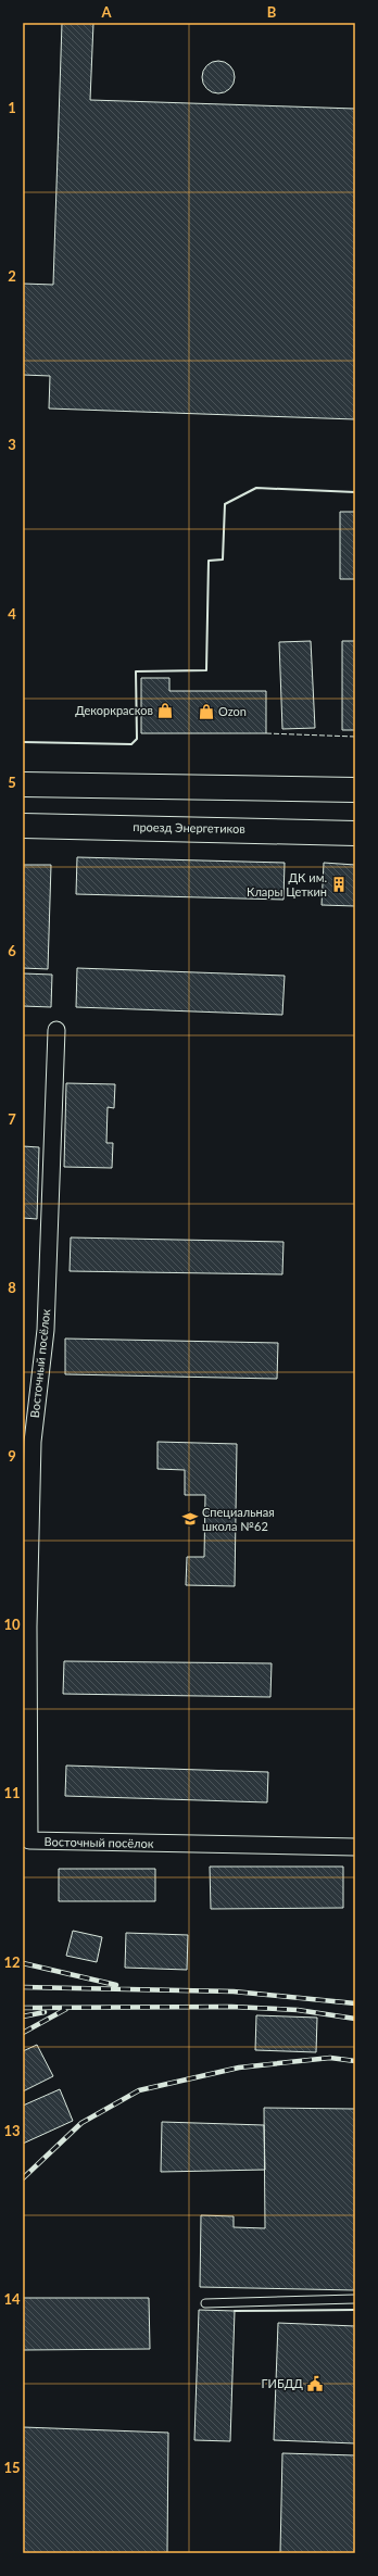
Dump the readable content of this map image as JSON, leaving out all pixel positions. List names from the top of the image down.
{
  "streets": {
    "main road": ["проезд Энергетиков"],
    "street": ["Восточный посёлок"]
  },
  "places": {
    "shop": ["Декоркрасков", "Ozon"],
    "building": ["ДК им. Клары Цеткин"],
    "school or university": ["Специальная школа №62"],
    "public building": ["ГИБДД"]
  },
  "grid": {
    "columns": ["A", "B"],
    "rows": [
      "1",
      "2",
      "3",
      "4",
      "5",
      "6",
      "7",
      "8",
      "9",
      "10",
      "11",
      "12",
      "13",
      "14",
      "15"
    ]
  }
}
